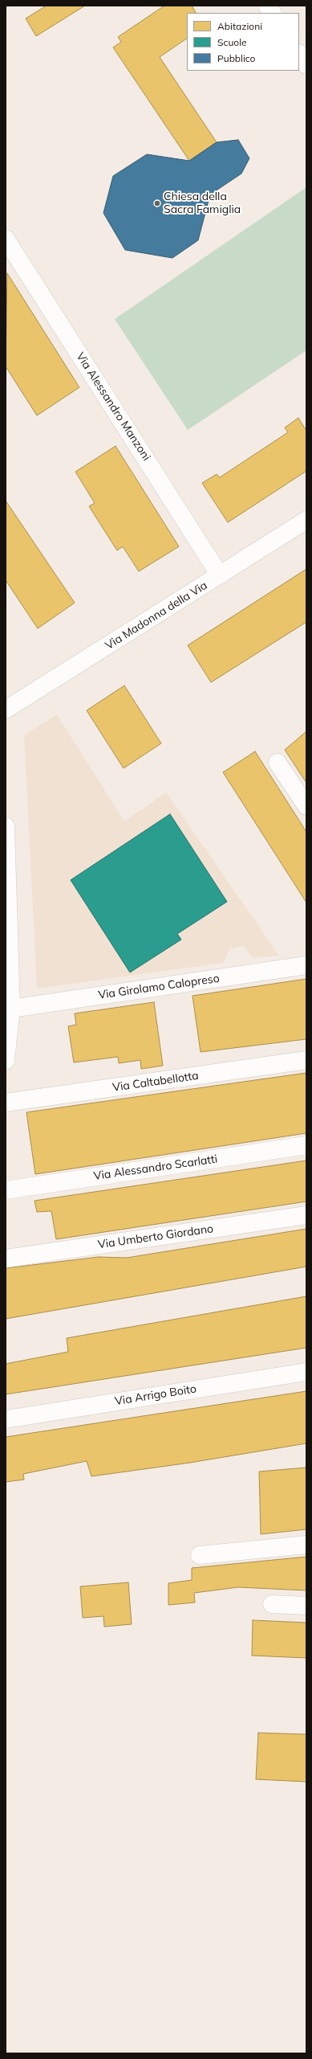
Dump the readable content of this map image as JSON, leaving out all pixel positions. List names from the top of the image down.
{
  "streets": {
    "street": [
      "Via Alessandro Manzoni",
      "Via Madonna della Via",
      "Via Girolamo Calopreso",
      "Via Caltabellotta",
      "Via Alessandro Scarlatti",
      "Via Umberto Giordano",
      "Via Arrigo Boito"
    ]
  },
  "crossings": [
    ["Via Alessandro Manzoni", "Via Madonna della Via"]
  ],
  "places": ["Chiesa della Sacra Famiglia"],
  "legend": ["Abitazioni", "Scuole", "Pubblico"]
}
